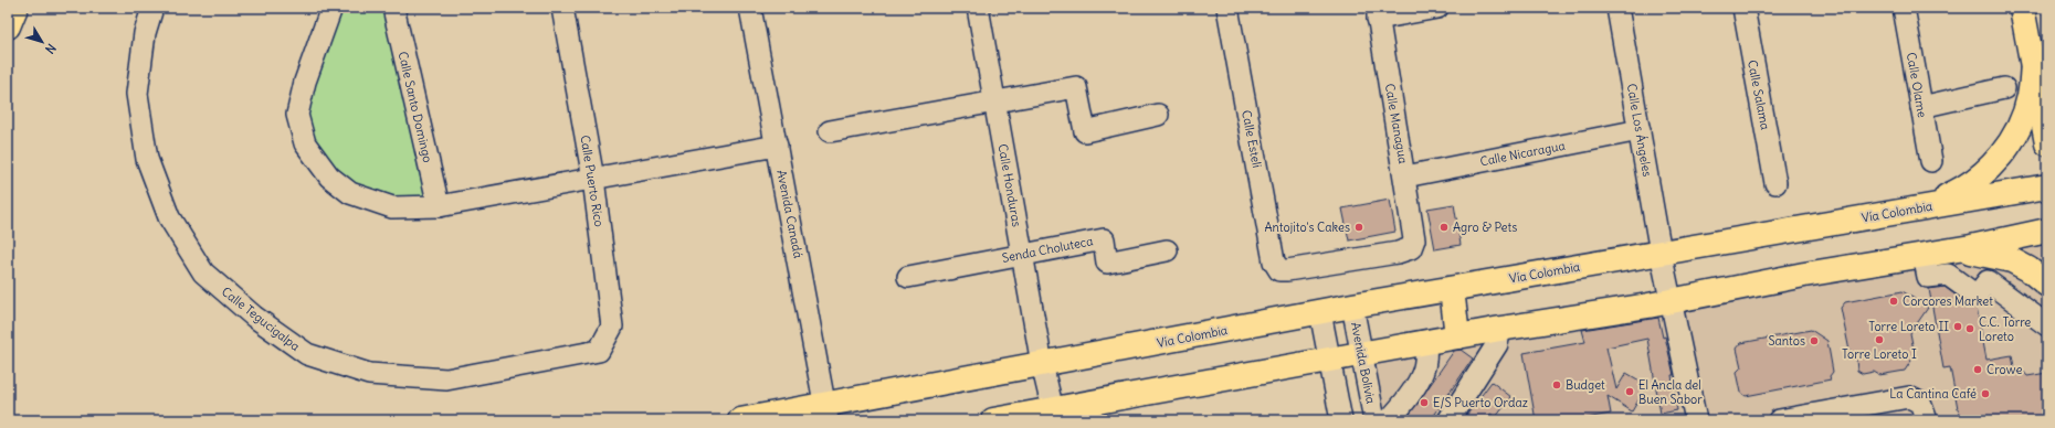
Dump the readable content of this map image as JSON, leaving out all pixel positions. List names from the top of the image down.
{
  "streets": {
    "main road": ["Vía Colombia"],
    "street": [
      "Calle Olame",
      "Calle Salama",
      "Calle Santo Domingo",
      "Calle Managua",
      "Calle Los Ángeles",
      "Calle Esteli",
      "Calle Nicaragua",
      "Calle Puerto Rico",
      "Calle Honduras",
      "Avenida Canadá",
      "Senda Choluteca",
      "Calle Tegucigalpa",
      "Avenida Bolivia"
    ]
  },
  "crossings": [
    ["Calle Managua", "Calle Esteli"],
    ["Calle Managua", "Calle Nicaragua"],
    ["Calle Los Ángeles", "Calle Nicaragua"],
    ["Calle Los Ángeles", "Vía Colombia"],
    ["Calle Puerto Rico", "Calle Tegucigalpa"],
    ["Calle Honduras", "Vía Colombia"],
    ["Calle Honduras", "Senda Choluteca"],
    ["Vía Colombia", "Avenida Canadá"],
    ["Vía Colombia", "Avenida Bolivia"]
  ],
  "places": [
    "Antojito's Cakes",
    "Agro & Pets",
    "Corcores Market",
    "Torre Loreto II",
    "C.C. Torre Loreto",
    "Torre Loreto I",
    "Santos",
    "Crowe",
    "Budget",
    "El Ancla del Buen Sabor",
    "La Cantina Café",
    "E/S Puerto Ordaz"
  ],
  "north": "bottom right"
}
